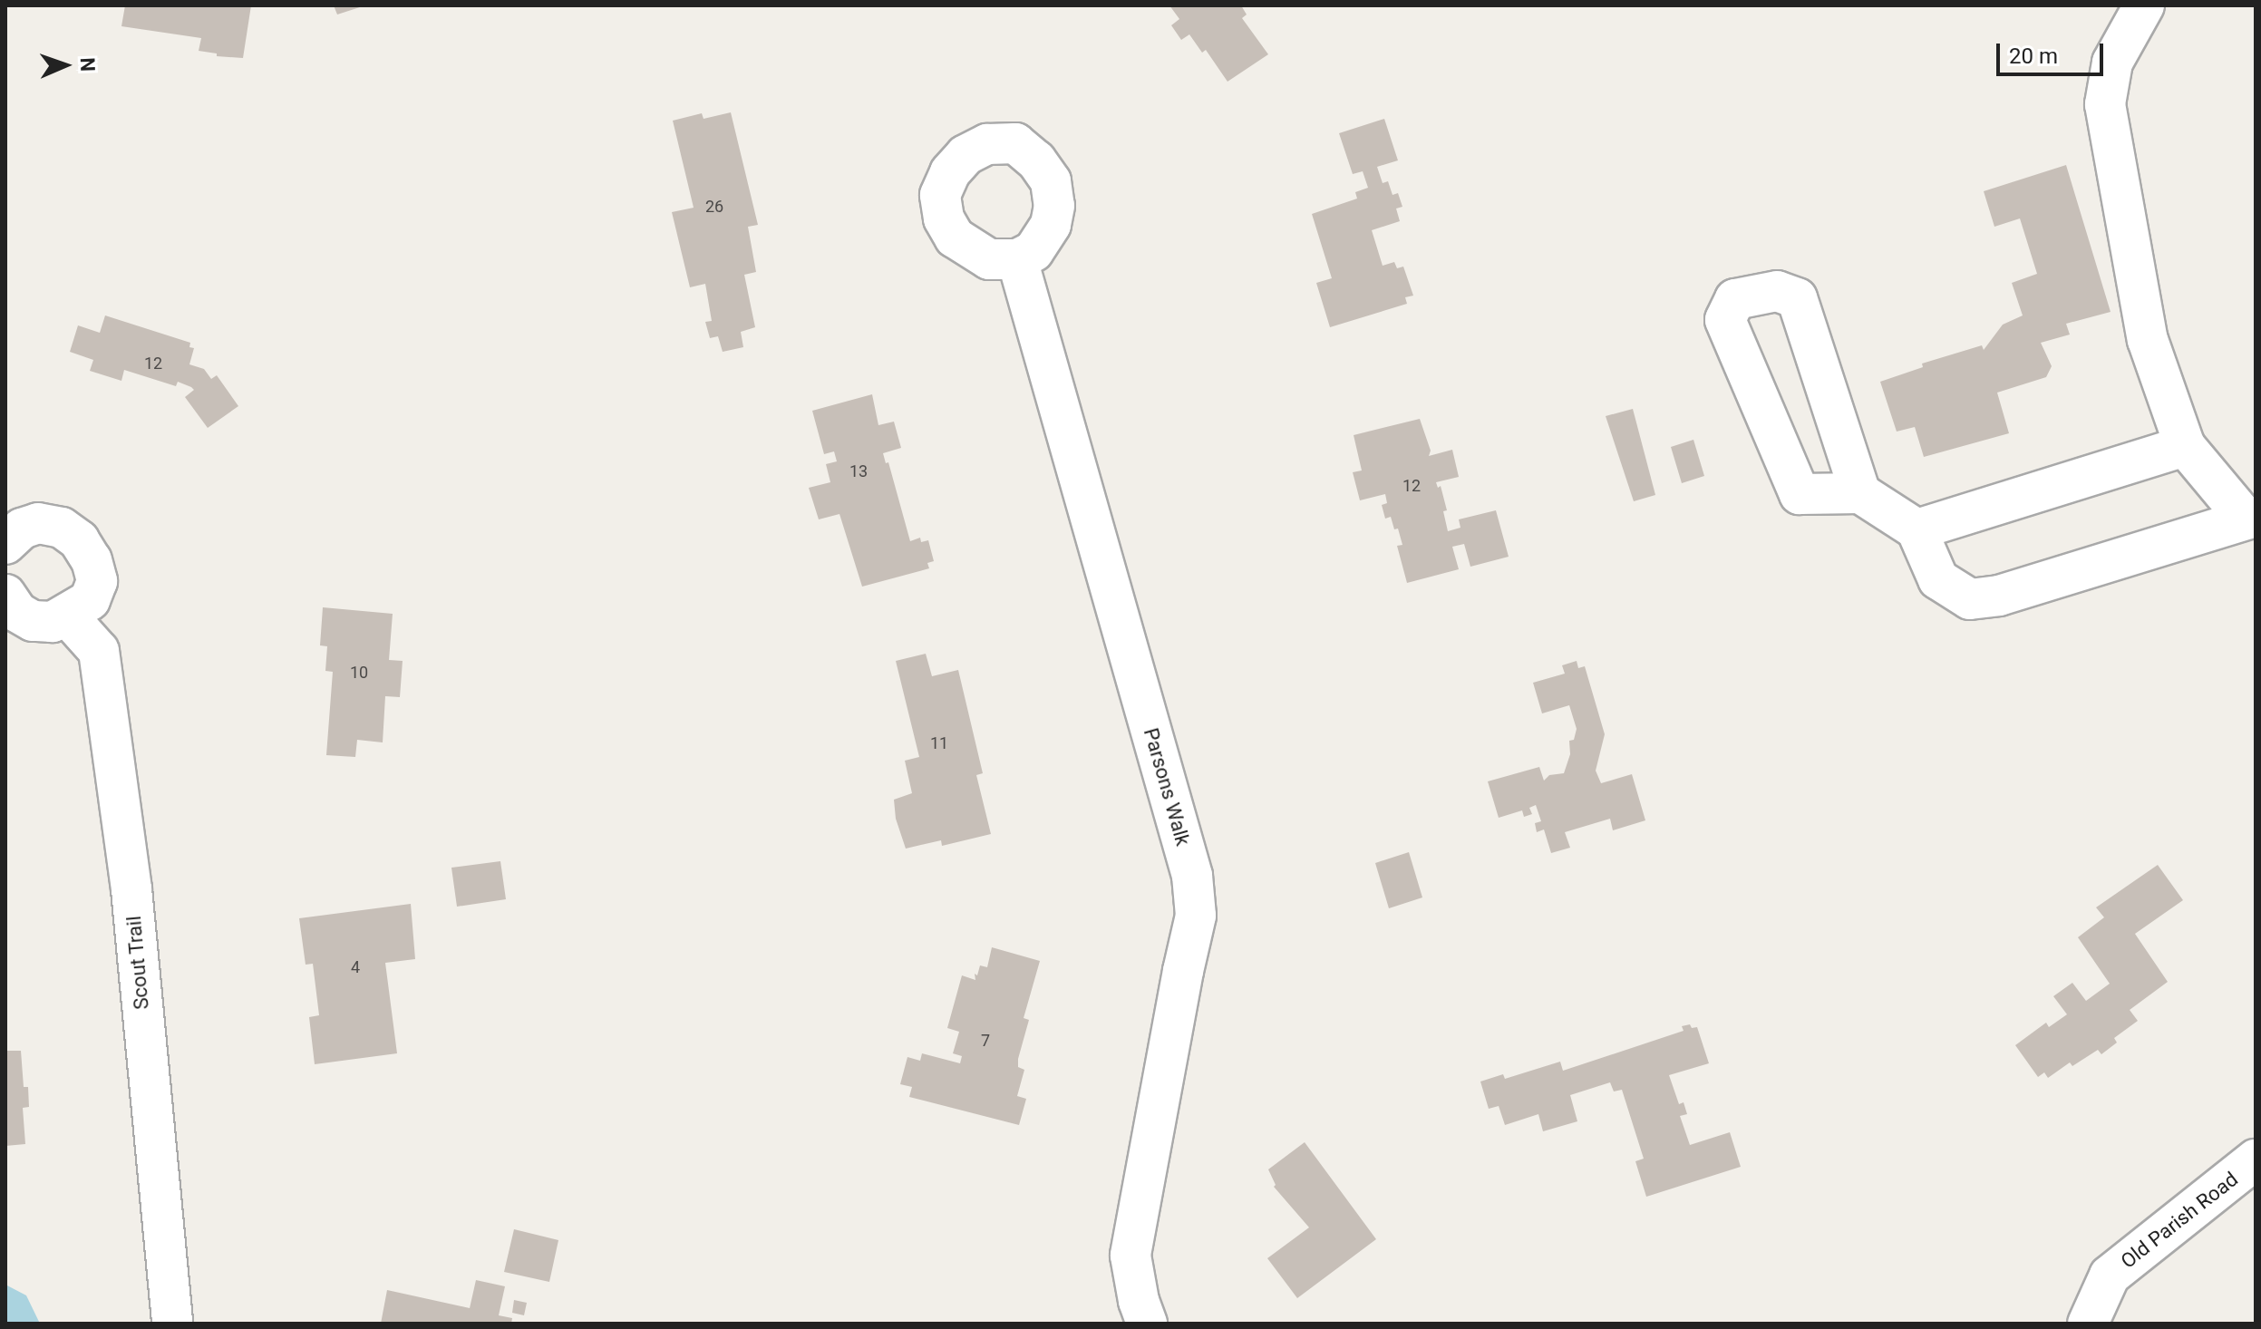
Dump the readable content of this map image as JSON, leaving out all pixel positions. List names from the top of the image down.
{
  "streets": {
    "street": ["Parsons Walk", "Scout Trail", "Old Parish Road"]
  },
  "house_numbers": [
    "26",
    "12",
    "13",
    "12",
    "10",
    "11",
    "4",
    "7"
  ],
  "scale_bar": "20 m",
  "north": "right"
}
